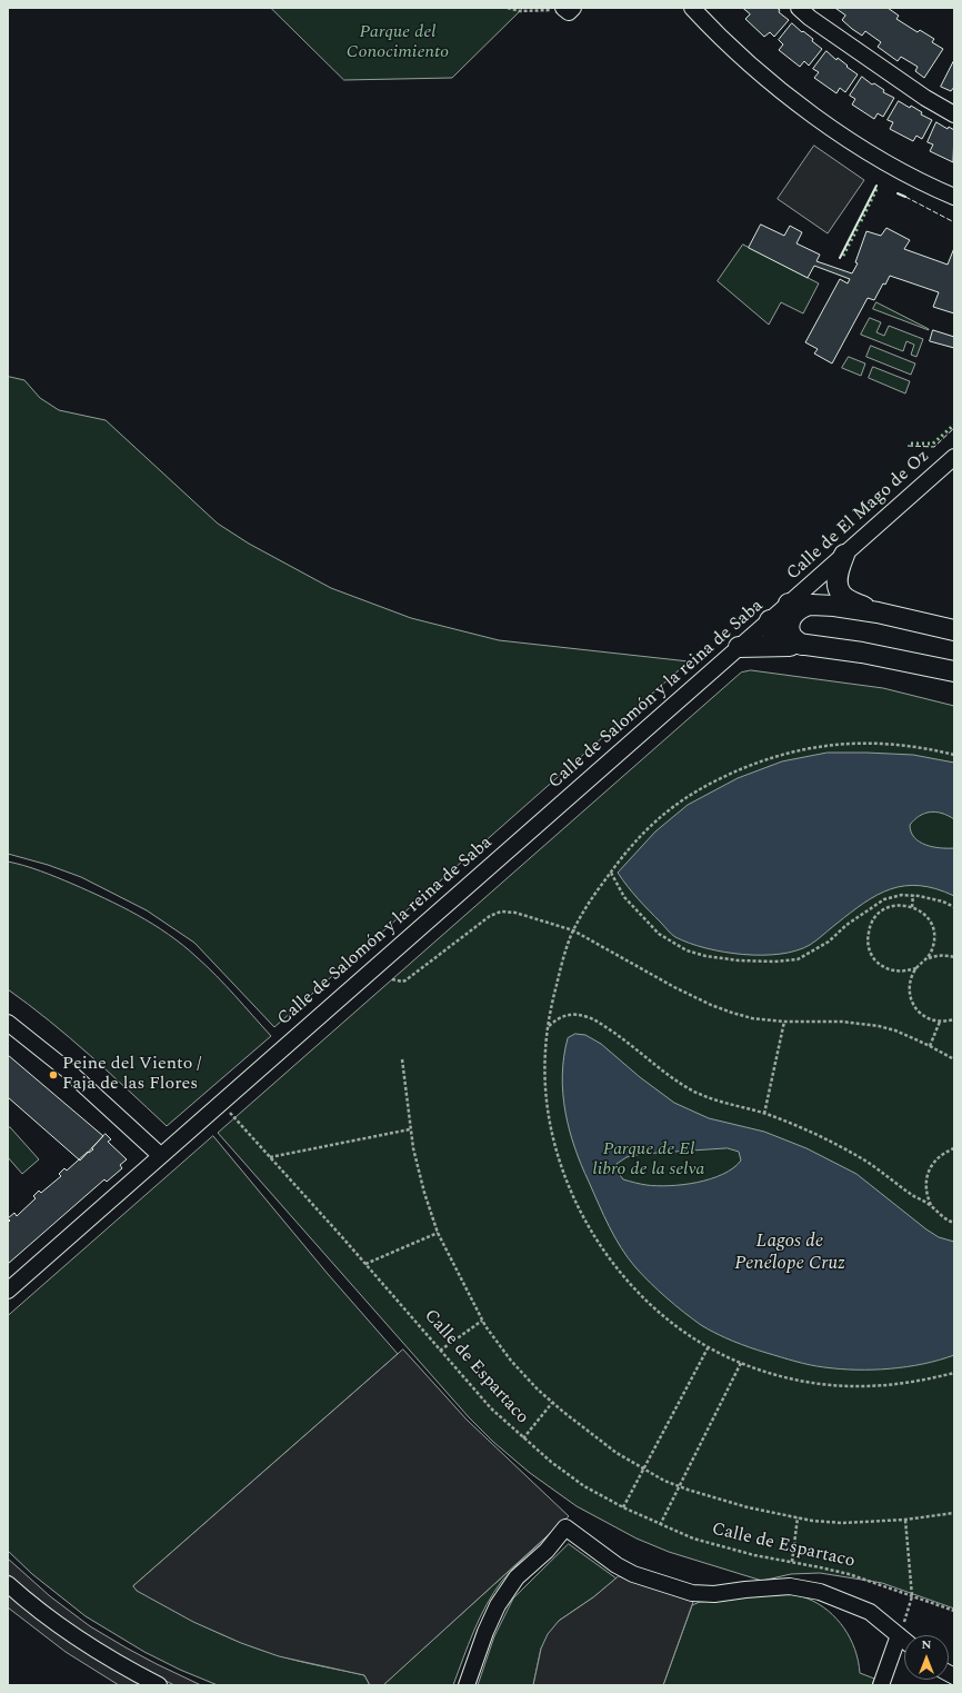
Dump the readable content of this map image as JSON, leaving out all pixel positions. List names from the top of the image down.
{
  "streets": {
    "street": ["Calle de El Mago de Oz", "Calle de Salomón y la reina de Saba"],
    "path": ["Calle de Espartaco"]
  },
  "crossings": [
    ["Calle de El Mago de Oz", "Calle de Salomón y la reina de Saba"],
    ["Calle de Salomón y la reina de Saba", "Calle de Espartaco"]
  ],
  "water": ["Lagos de Penélope Cruz"],
  "parks": ["Parque del Conocimiento", "Parque de El libro de la selva"],
  "places": ["Peine del Viento / Faja de las Flores"],
  "north": "top"
}
